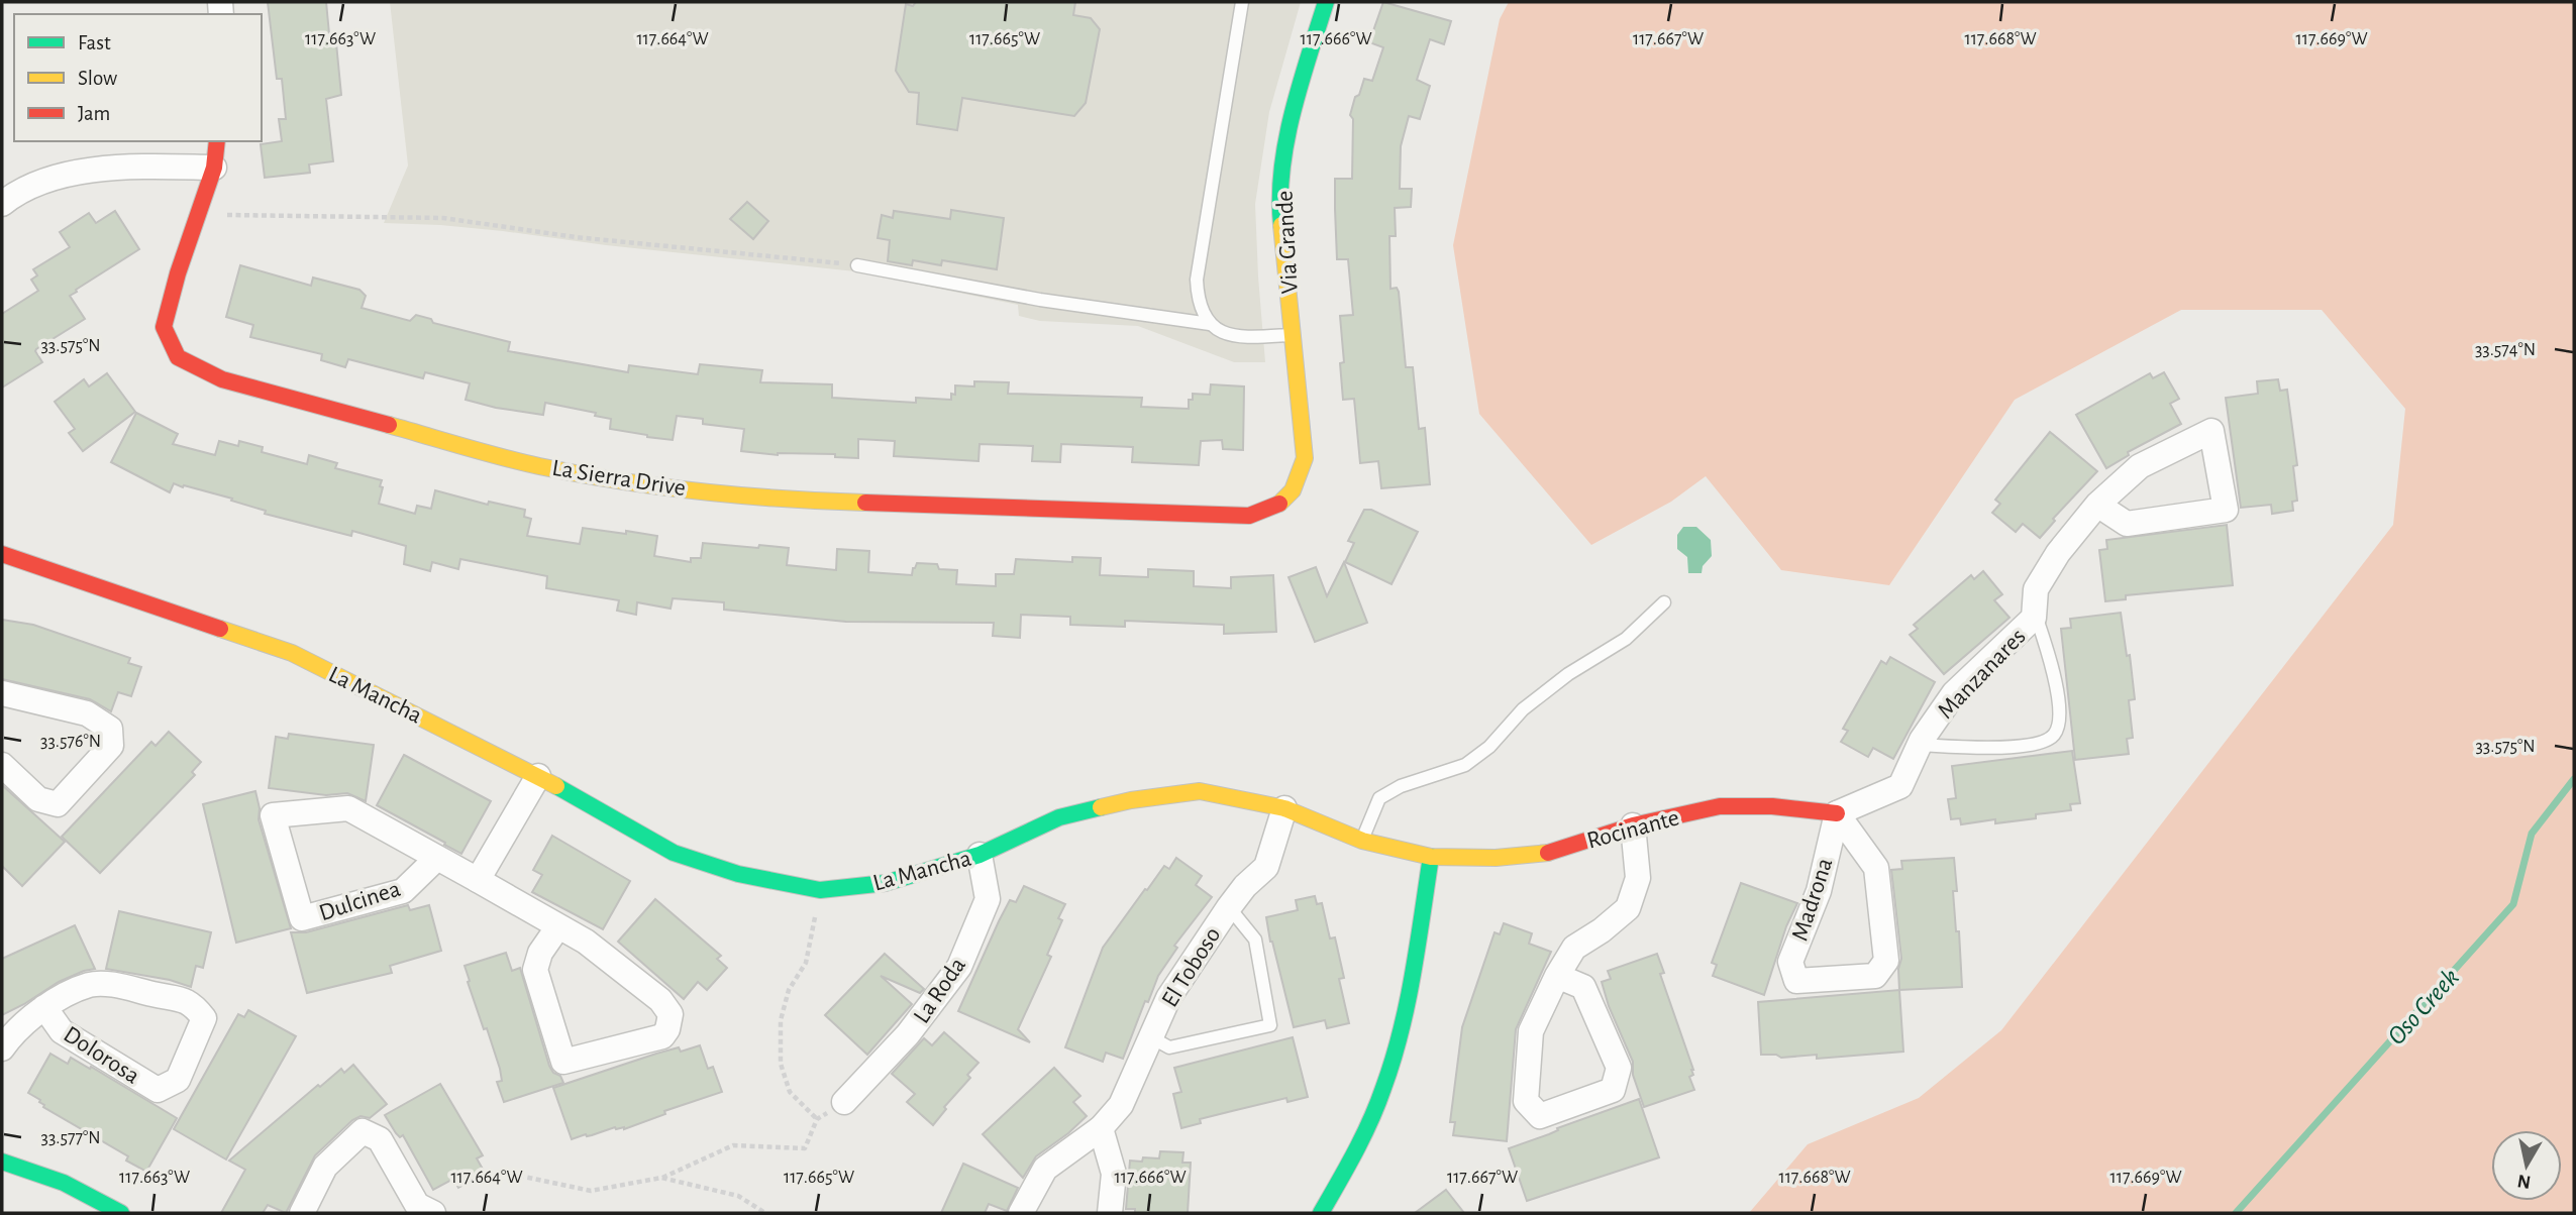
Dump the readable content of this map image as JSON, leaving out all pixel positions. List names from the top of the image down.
{
  "streets": {
    "street": [
      "Via Grande",
      "La Sierra Drive",
      "Manzanares",
      "La Mancha",
      "Rocinante",
      "Madrona",
      "Dulcinea",
      "El Toboso",
      "La Roda",
      "Dolorosa"
    ]
  },
  "crossings": [
    ["Via Grande", "La Sierra Drive"],
    ["Manzanares", "Rocinante"],
    ["Manzanares", "Madrona"],
    ["La Mancha", "Rocinante"],
    ["La Mancha", "El Toboso"],
    ["La Mancha", "La Roda"],
    ["Rocinante", "Madrona"]
  ],
  "water": ["Oso Creek"],
  "legend": ["Fast", "Slow", "Jam"],
  "north": "bottom",
  "coordinates": [
    "117.663°W",
    "117.664°W",
    "117.665°W",
    "117.666°W",
    "117.667°W",
    "117.668°W",
    "117.669°W",
    "33.575°N",
    "33.574°N",
    "33.576°N",
    "33.577°N"
  ]
}
